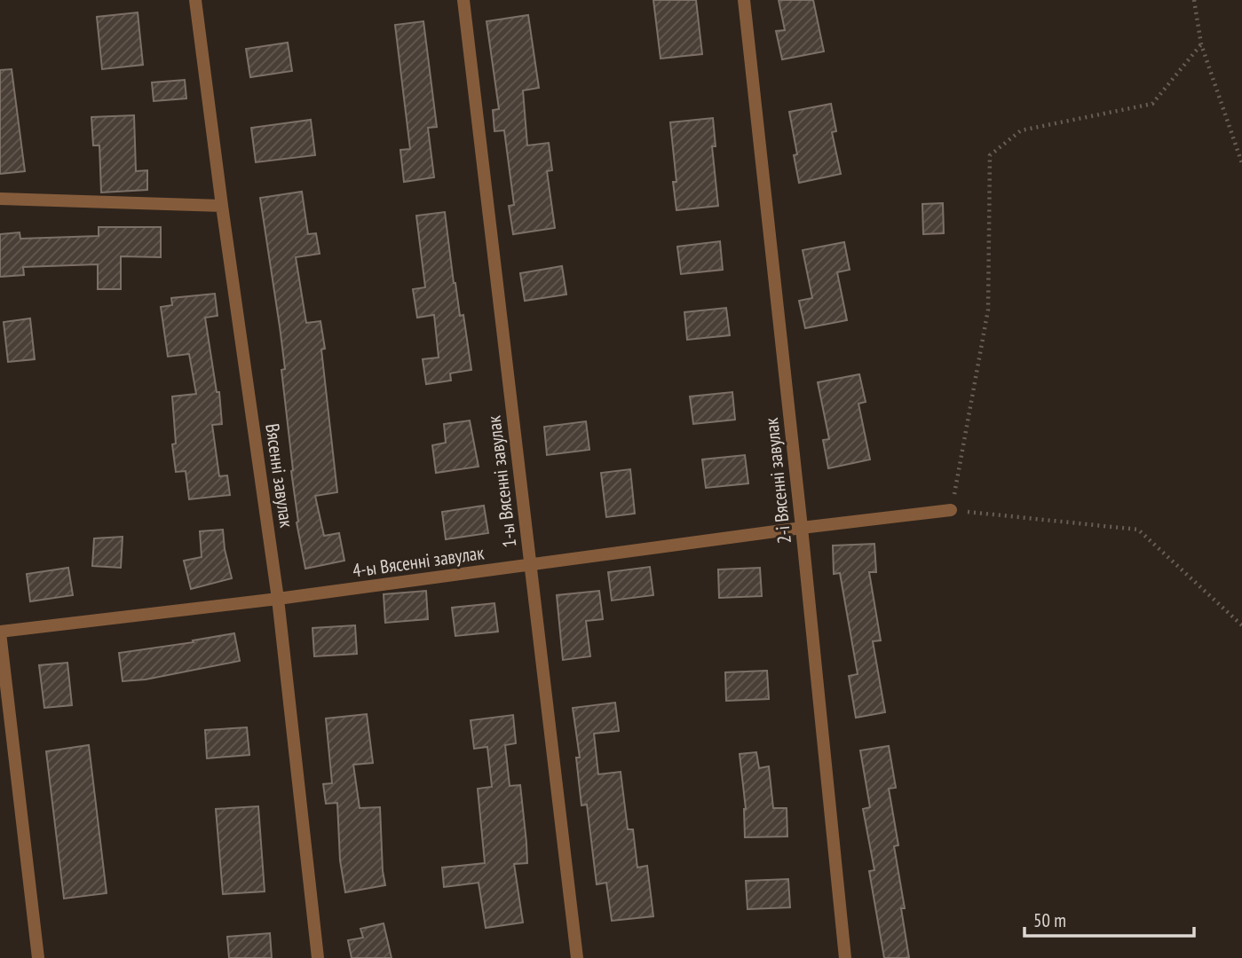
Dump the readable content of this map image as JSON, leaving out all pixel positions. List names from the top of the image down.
{
  "streets": {
    "street": [
      "Вясенні завулак",
      "2-і Вясенні завулак",
      "1-ы Вясенні завулак",
      "4-ы Вясенні завулак"
    ]
  },
  "crossings": [
    ["Вясенні завулак", "4-ы Вясенні завулак"],
    ["2-і Вясенні завулак", "4-ы Вясенні завулак"],
    ["1-ы Вясенні завулак", "4-ы Вясенні завулак"]
  ],
  "scale_bar": "50 m"
}
